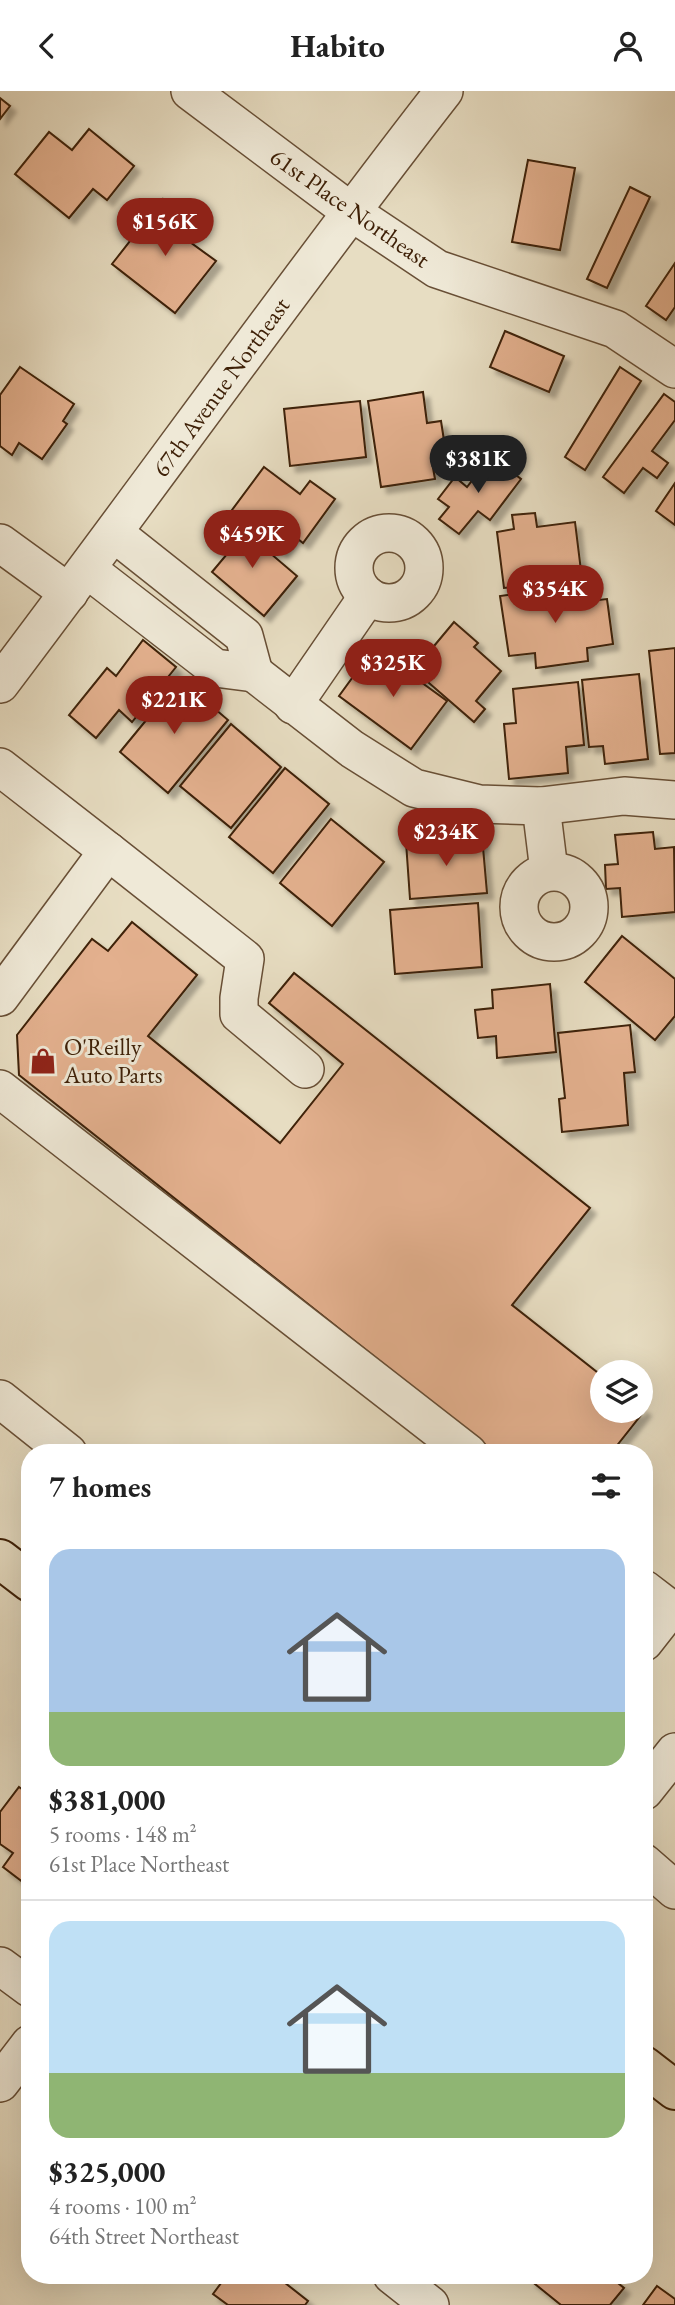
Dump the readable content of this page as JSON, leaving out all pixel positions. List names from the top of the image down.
{
  "streets": {
    "street": ["61st Place Northeast", "67th Avenue Northeast"]
  },
  "crossings": [
    ["61st Place Northeast", "67th Avenue Northeast"]
  ],
  "places": {
    "shop": ["O'Reilly Auto Parts"]
  },
  "page": {
    "header": "Habito",
    "price": [
      "$156K",
      "$381K",
      "$459K",
      "$354K",
      "$325K",
      "$221K",
      "$234K"
    ],
    "heading": "7 homes",
    "list": [
      {
        "name": "$381,000",
        "note": "5 rooms · 148 m² · 61st Place Northeast"
      },
      {
        "name": "$325,000",
        "note": "4 rooms · 100 m² · 64th Street Northeast"
      }
    ]
  }
}
